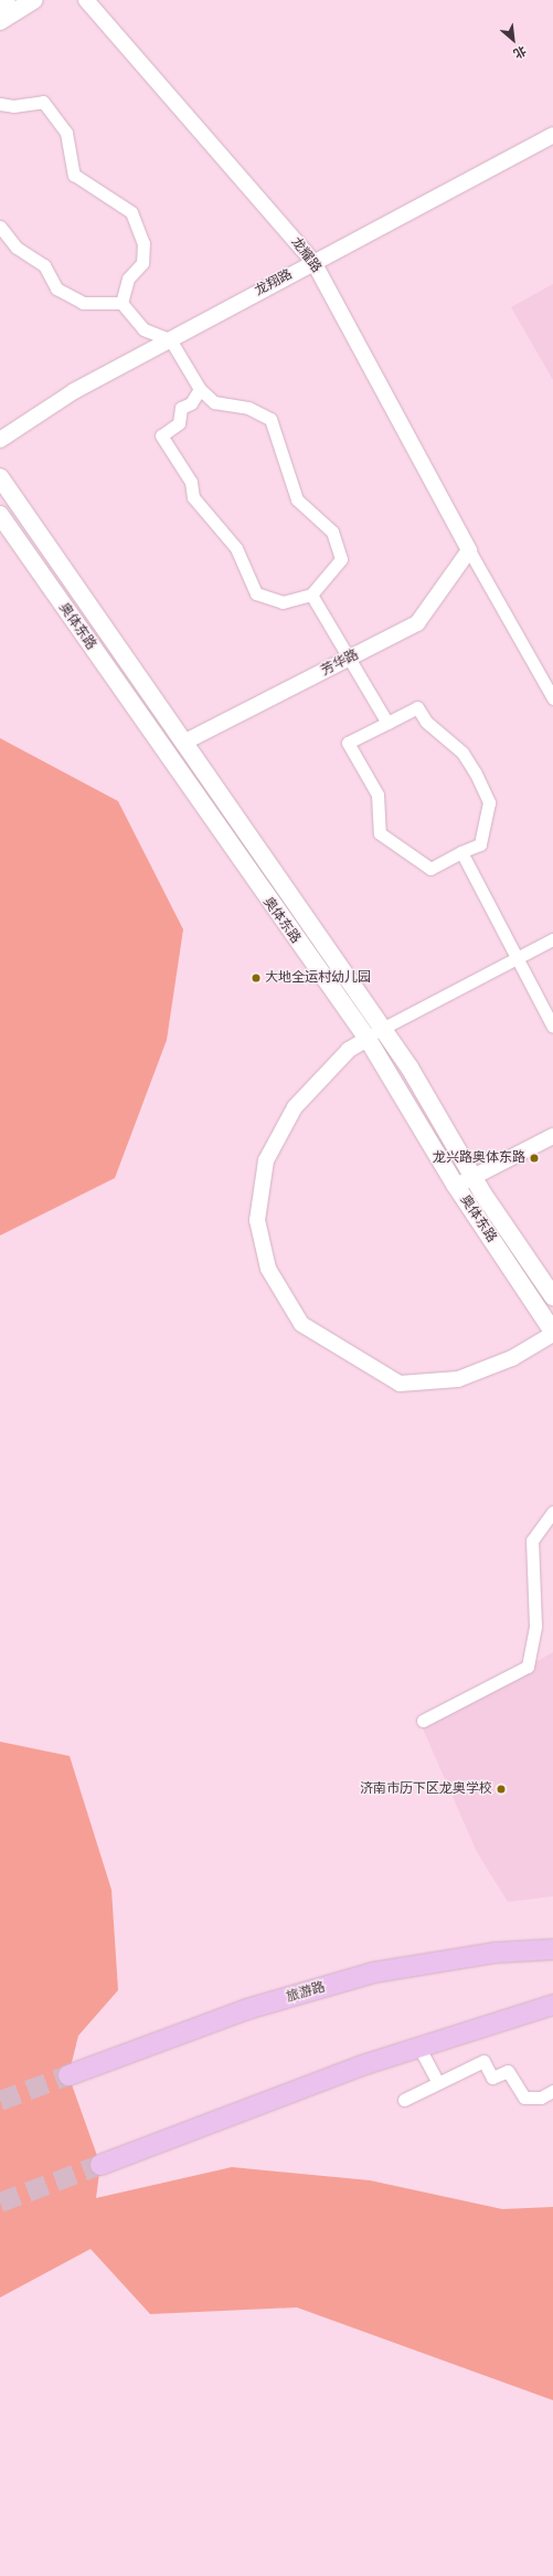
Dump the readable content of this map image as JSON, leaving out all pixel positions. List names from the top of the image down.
{
  "streets": {
    "main road": ["奥体东路", "旅游路"],
    "street": ["龙耀路", "龙翔路", "芳华路"]
  },
  "crossings": [
    ["龙耀路", "龙翔路"],
    ["龙耀路", "芳华路"]
  ],
  "places": ["大地全运村幼儿园", "龙兴路奥体东路", "济南市历下区龙奥学校"],
  "north": "bottom right"
}
